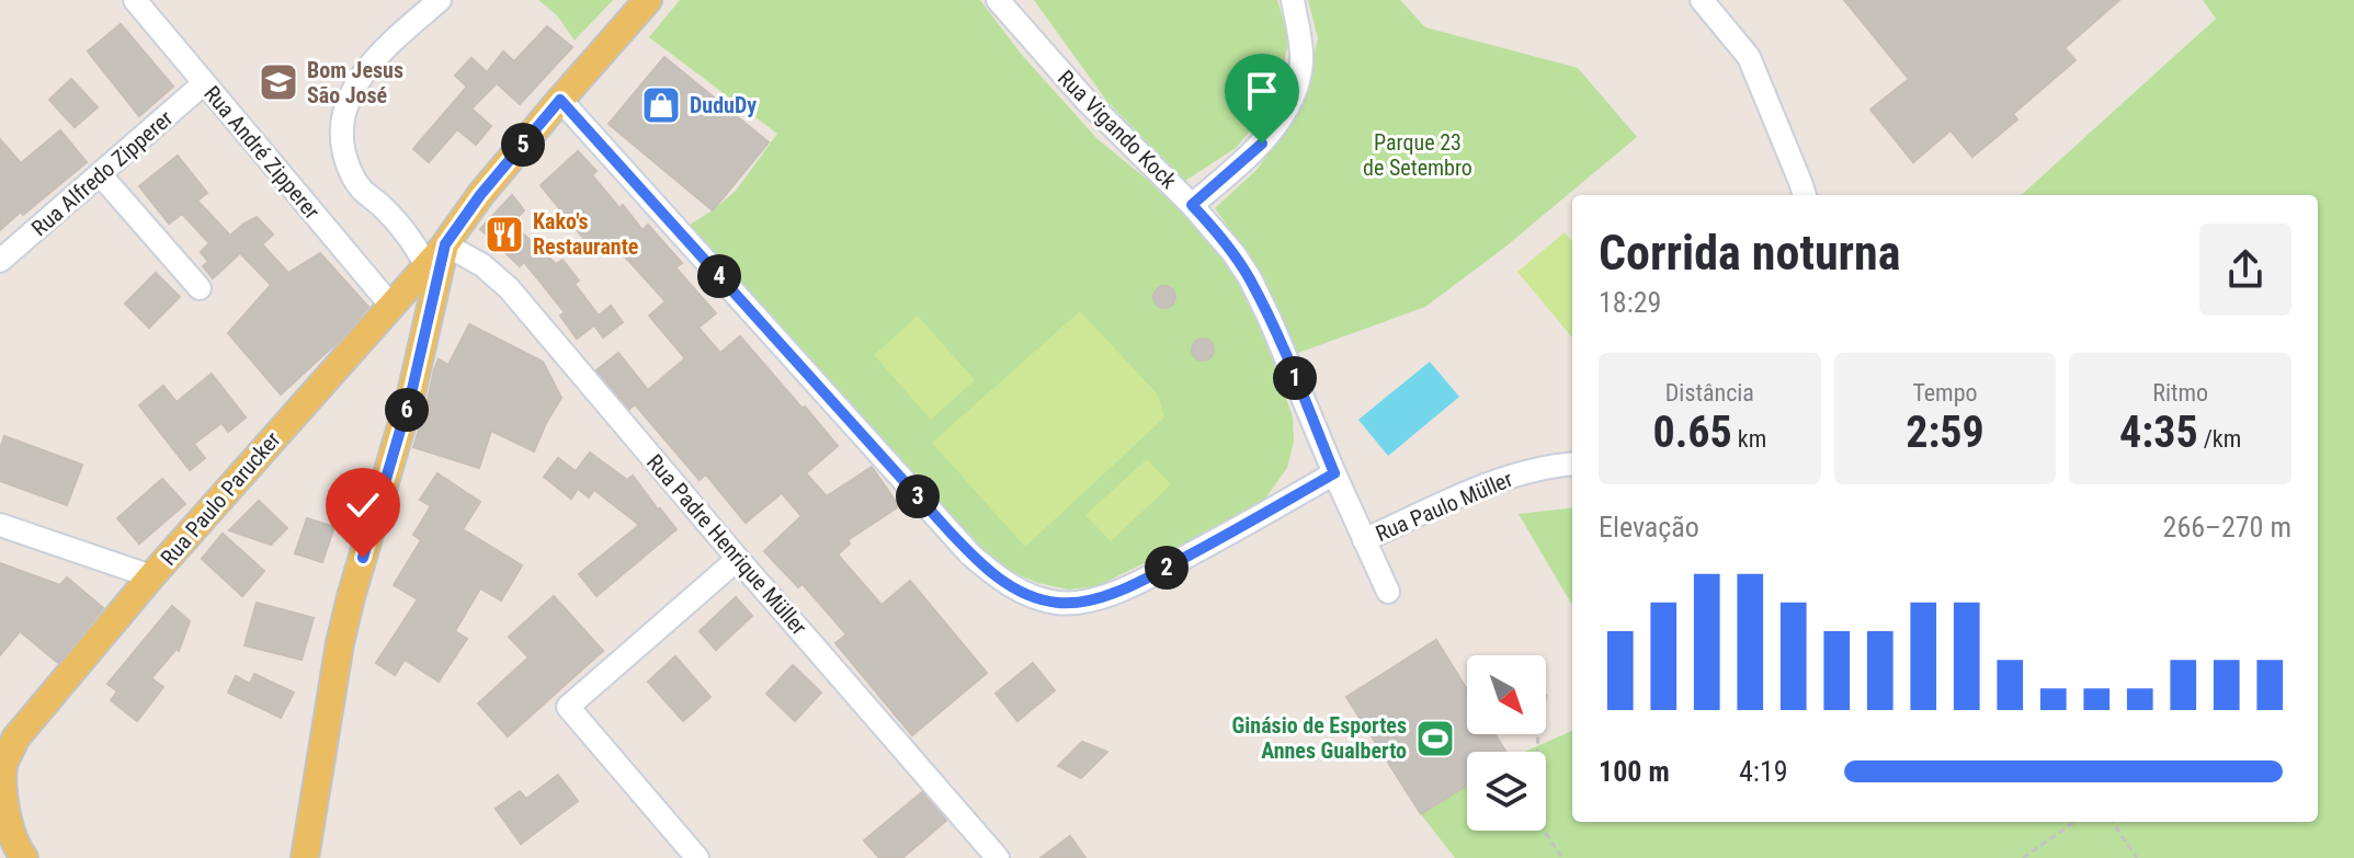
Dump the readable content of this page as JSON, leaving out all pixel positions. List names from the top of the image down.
{
  "streets": {
    "main road": ["Rua Paulo Parucker"],
    "street": [
      "Rua Vigando Kock",
      "Rua André Zipperer",
      "Rua Alfredo Zipperer",
      "Rua Paulo Müller",
      "Rua Padre Henrique Müller"
    ]
  },
  "crossings": [
    ["Rua Vigando Kock", "Rua Paulo Müller"],
    ["Rua André Zipperer", "Rua Alfredo Zipperer"],
    ["Rua André Zipperer", "Rua Paulo Parucker"]
  ],
  "parks": ["Parque 23 de Setembro"],
  "places": {
    "school or university": ["Bom Jesus São José"],
    "shop": ["DuduDy"],
    "restaurant": ["Kako's Restaurante"],
    "sports": ["Ginásio de Esportes Annes Gualberto"]
  },
  "north": "bottom right",
  "page": {
    "pins": [
      "5",
      "4",
      "1",
      "6",
      "3",
      "2"
    ],
    "heading": ["Corrida noturna", "18:29"],
    "stats": [
      ["Distância", "0.65 km"],
      ["Tempo", "2:59"],
      ["Ritmo", "4:35 /km"]
    ],
    "chart": ["Elevação", "266–270 m"],
    "list": [
      {
        "name": "100 m",
        "note": "4:19"
      }
    ]
  }
}
